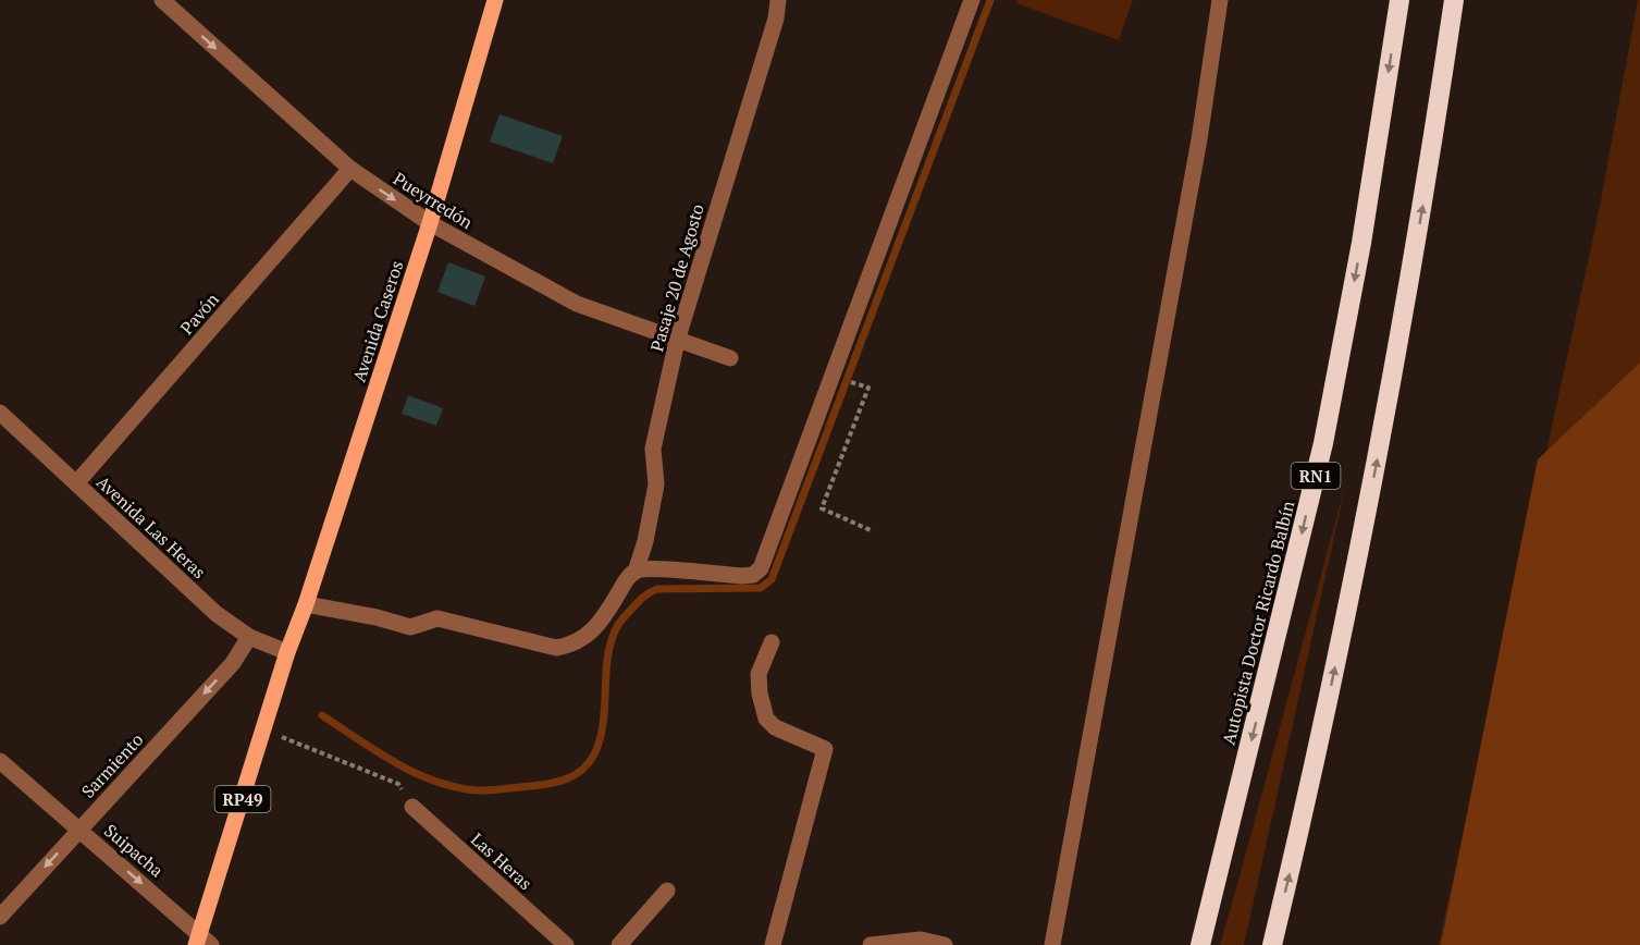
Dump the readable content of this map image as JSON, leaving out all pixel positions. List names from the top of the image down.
{
  "streets": {
    "highway": ["RN1", "Autopista Doctor Ricardo Balbín"],
    "main road": ["Avenida Caseros", "RP49"],
    "street": [
      "Pueyrredón",
      "Pasaje 20 de Agosto",
      "Pavón",
      "Avenida Las Heras",
      "Sarmiento",
      "Suipacha",
      "Las Heras"
    ]
  },
  "crossings": [
    ["Pueyrredón", "Pasaje 20 de Agosto"],
    ["Pueyrredón", "Pavón"],
    ["Pueyrredón", "Avenida Caseros"],
    ["Pavón", "Avenida Las Heras"],
    ["Avenida Caseros", "Avenida Las Heras"],
    ["Avenida Caseros", "RP49"],
    ["Avenida Las Heras", "Sarmiento"],
    ["Avenida Las Heras", "RP49"],
    ["Sarmiento", "Suipacha"],
    ["RP49", "Suipacha"]
  ],
  "one_way": ["Pueyrredón", "Sarmiento", "Suipacha"]
}
